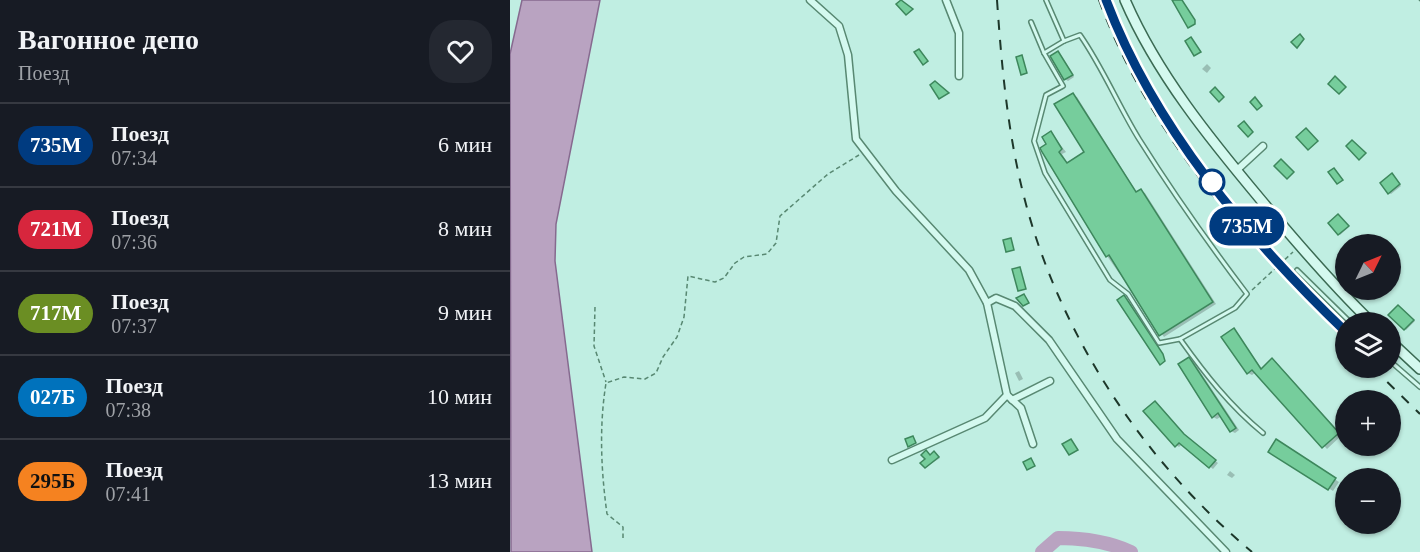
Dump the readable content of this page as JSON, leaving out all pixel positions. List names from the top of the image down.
{
  "north": "top right",
  "page": {
    "heading": ["Вагонное депо", "Поезд"],
    "on_map": "735М",
    "list": [
      {
        "mark": "735М",
        "name": "Поезд",
        "note": "07:34",
        "value": "6 мин"
      },
      {
        "mark": "721М",
        "name": "Поезд",
        "note": "07:36",
        "value": "8 мин"
      },
      {
        "mark": "717М",
        "name": "Поезд",
        "note": "07:37",
        "value": "9 мин"
      },
      {
        "mark": "027Б",
        "name": "Поезд",
        "note": "07:38",
        "value": "10 мин"
      },
      {
        "mark": "295Б",
        "name": "Поезд",
        "note": "07:41",
        "value": "13 мин"
      }
    ],
    "map_buttons": ["+", "−"]
  }
}
